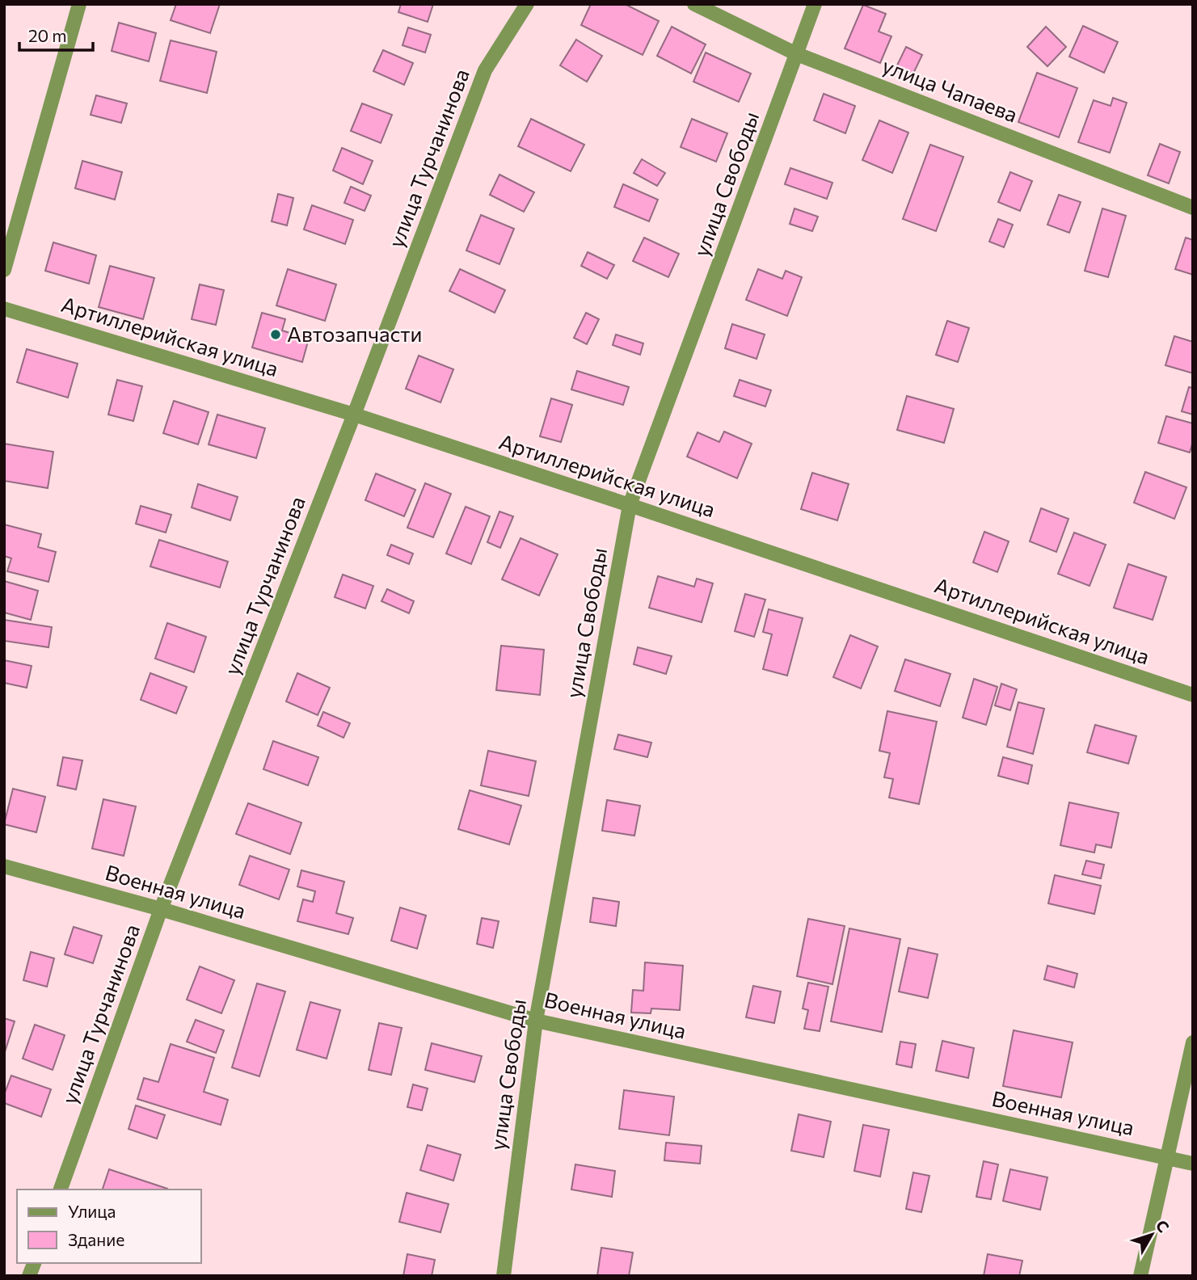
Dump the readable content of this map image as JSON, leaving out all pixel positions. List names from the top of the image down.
{
  "streets": {
    "street": [
      "улица Чапаева",
      "улица Турчанинова",
      "улица Свободы",
      "Артиллерийская улица",
      "Военная улица"
    ]
  },
  "crossings": [
    ["улица Чапаева", "улица Свободы"],
    ["улица Турчанинова", "Артиллерийская улица"],
    ["улица Турчанинова", "Военная улица"],
    ["улица Свободы", "Артиллерийская улица"],
    ["улица Свободы", "Военная улица"]
  ],
  "places": ["Автозапчасти"],
  "legend": ["Улица", "Здание"],
  "scale_bar": "20 m",
  "north": "top right"
}
